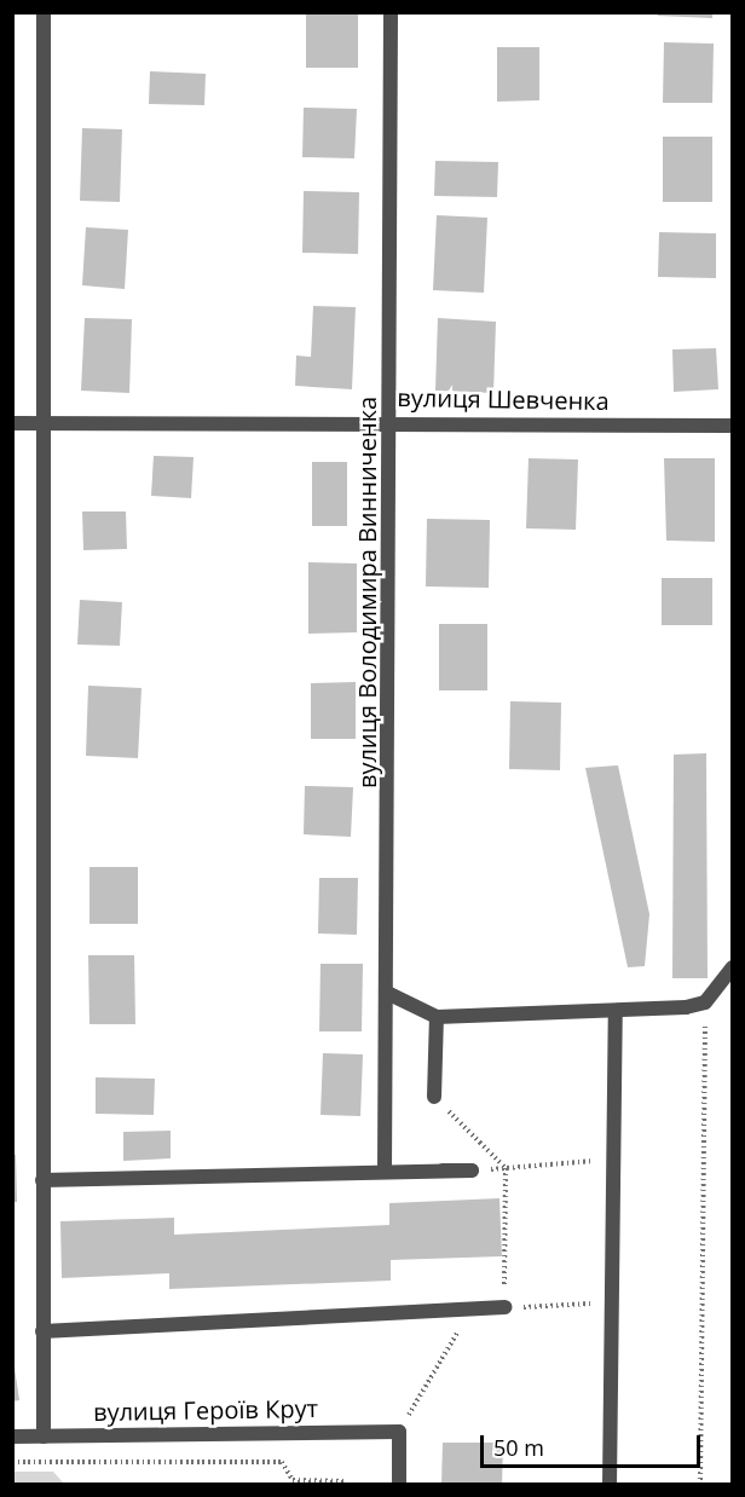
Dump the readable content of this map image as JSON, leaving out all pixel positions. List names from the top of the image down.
{
  "streets": {
    "street": ["вулиця Шевченка", "вулиця Володимира Винниченка", "вулиця Героїв Крут"]
  },
  "crossings": [
    ["вулиця Шевченка", "вулиця Володимира Винниченка"]
  ],
  "scale_bar": "50 m"
}
